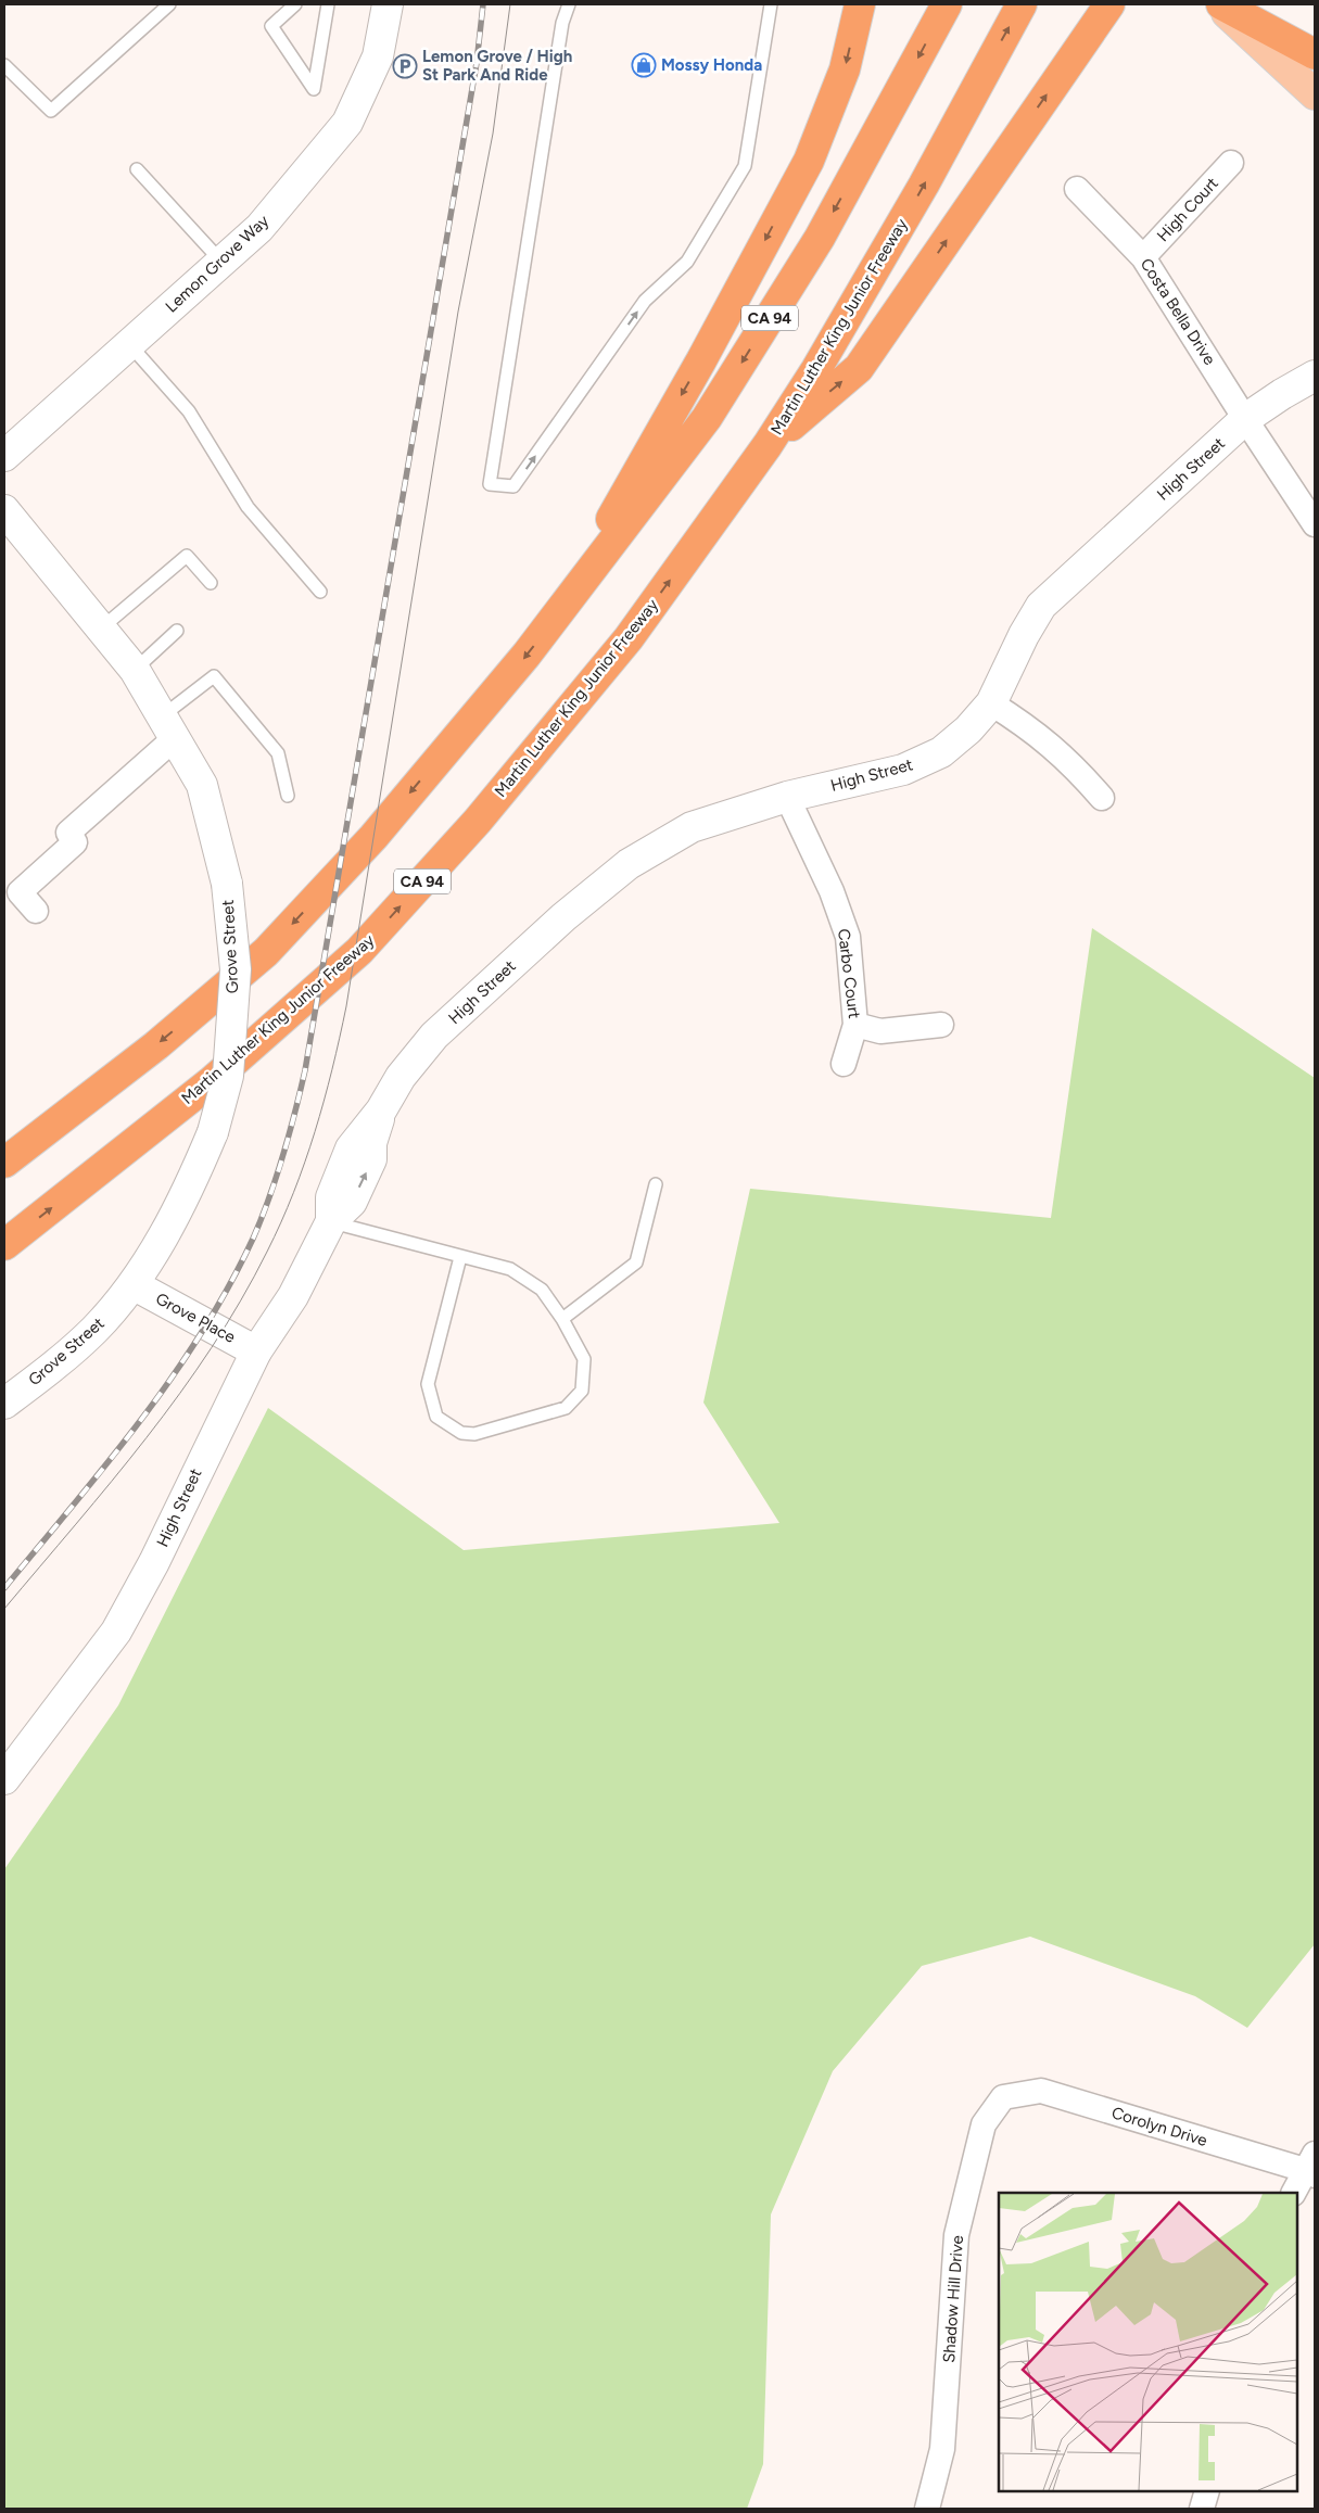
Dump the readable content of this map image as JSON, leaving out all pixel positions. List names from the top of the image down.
{
  "streets": {
    "highway": ["CA 94", "Martin Luther King Junior Freeway"],
    "main road": [
      "Lemon Grove Way",
      "High Street",
      "Grove Street",
      "Grove Place"
    ],
    "street": [
      "High Court",
      "Costa Bella Drive",
      "Carbo Court",
      "Corolyn Drive",
      "Shadow Hill Drive"
    ]
  },
  "crossings": [
    ["High Court", "Costa Bella Drive"],
    ["Costa Bella Drive", "High Street"],
    ["High Street", "Carbo Court"],
    ["High Street", "Grove Place"],
    ["Grove Street", "Grove Place"],
    ["Corolyn Drive", "Shadow Hill Drive"]
  ],
  "places": {
    "shop": ["Mossy Honda"],
    "parking": ["Lemon Grove / High St Park And Ride"]
  }
}
